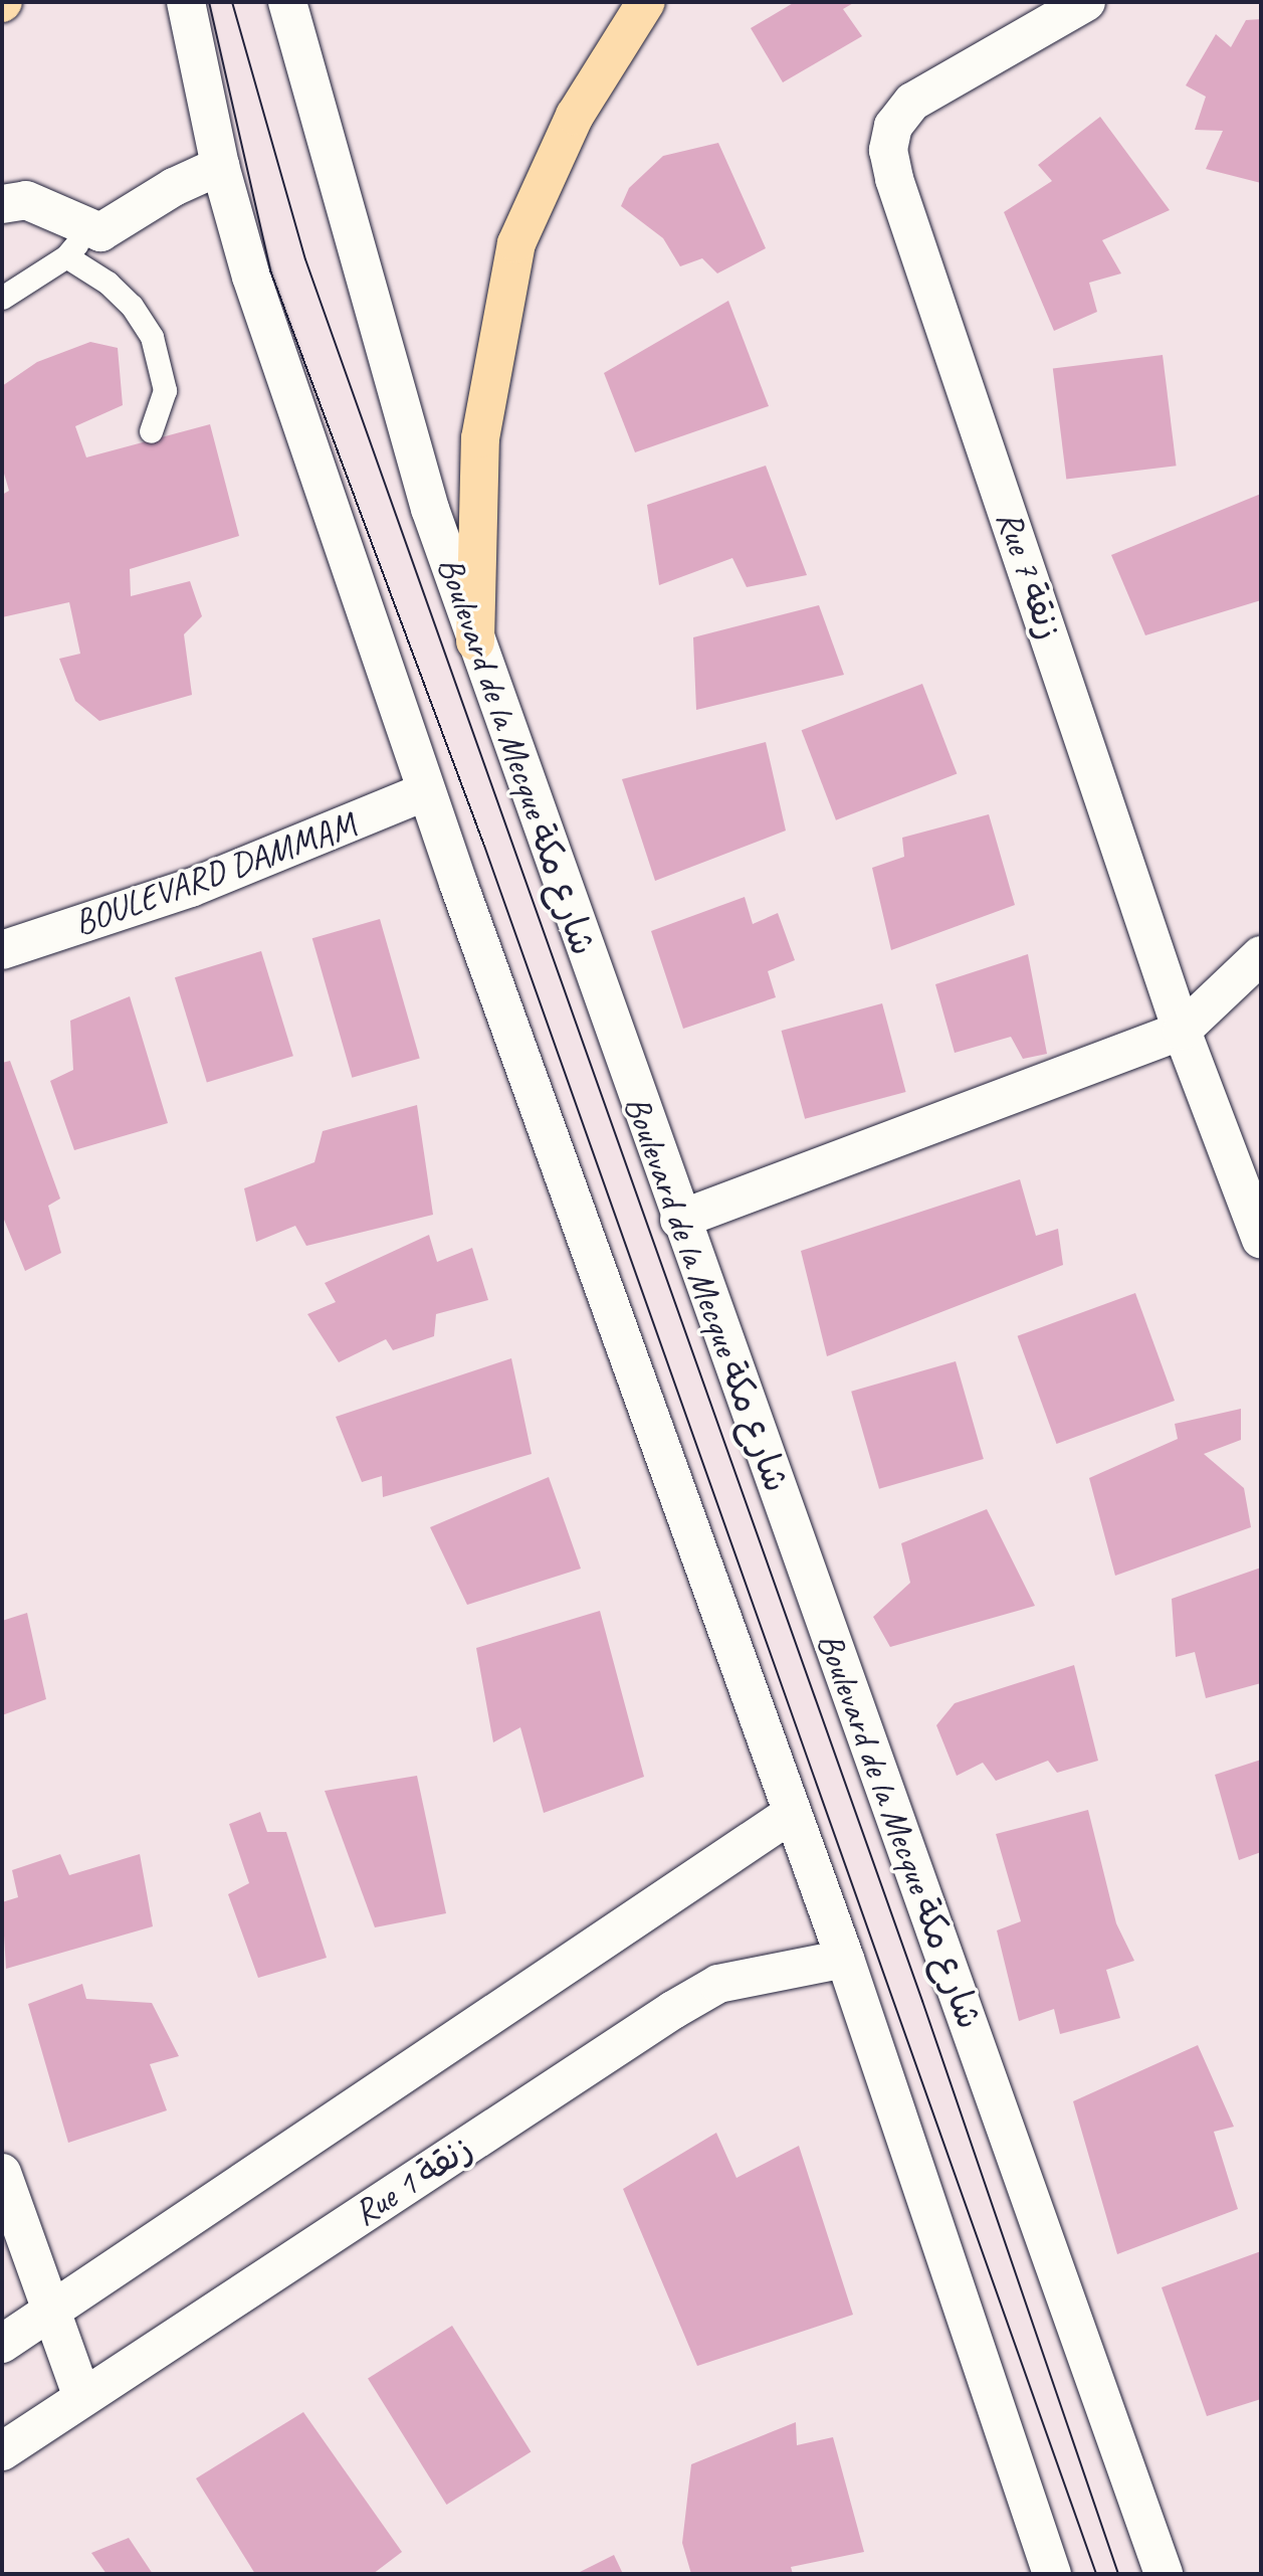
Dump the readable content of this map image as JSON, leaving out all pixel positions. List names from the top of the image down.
{
  "streets": {
    "main road": [
      "Rue 7 زنقة",
      "Boulevard de la Mecque شارع مكة",
      "BOULEVARD DAMMAM",
      "Rue 1 زنقة"
    ]
  }
}
